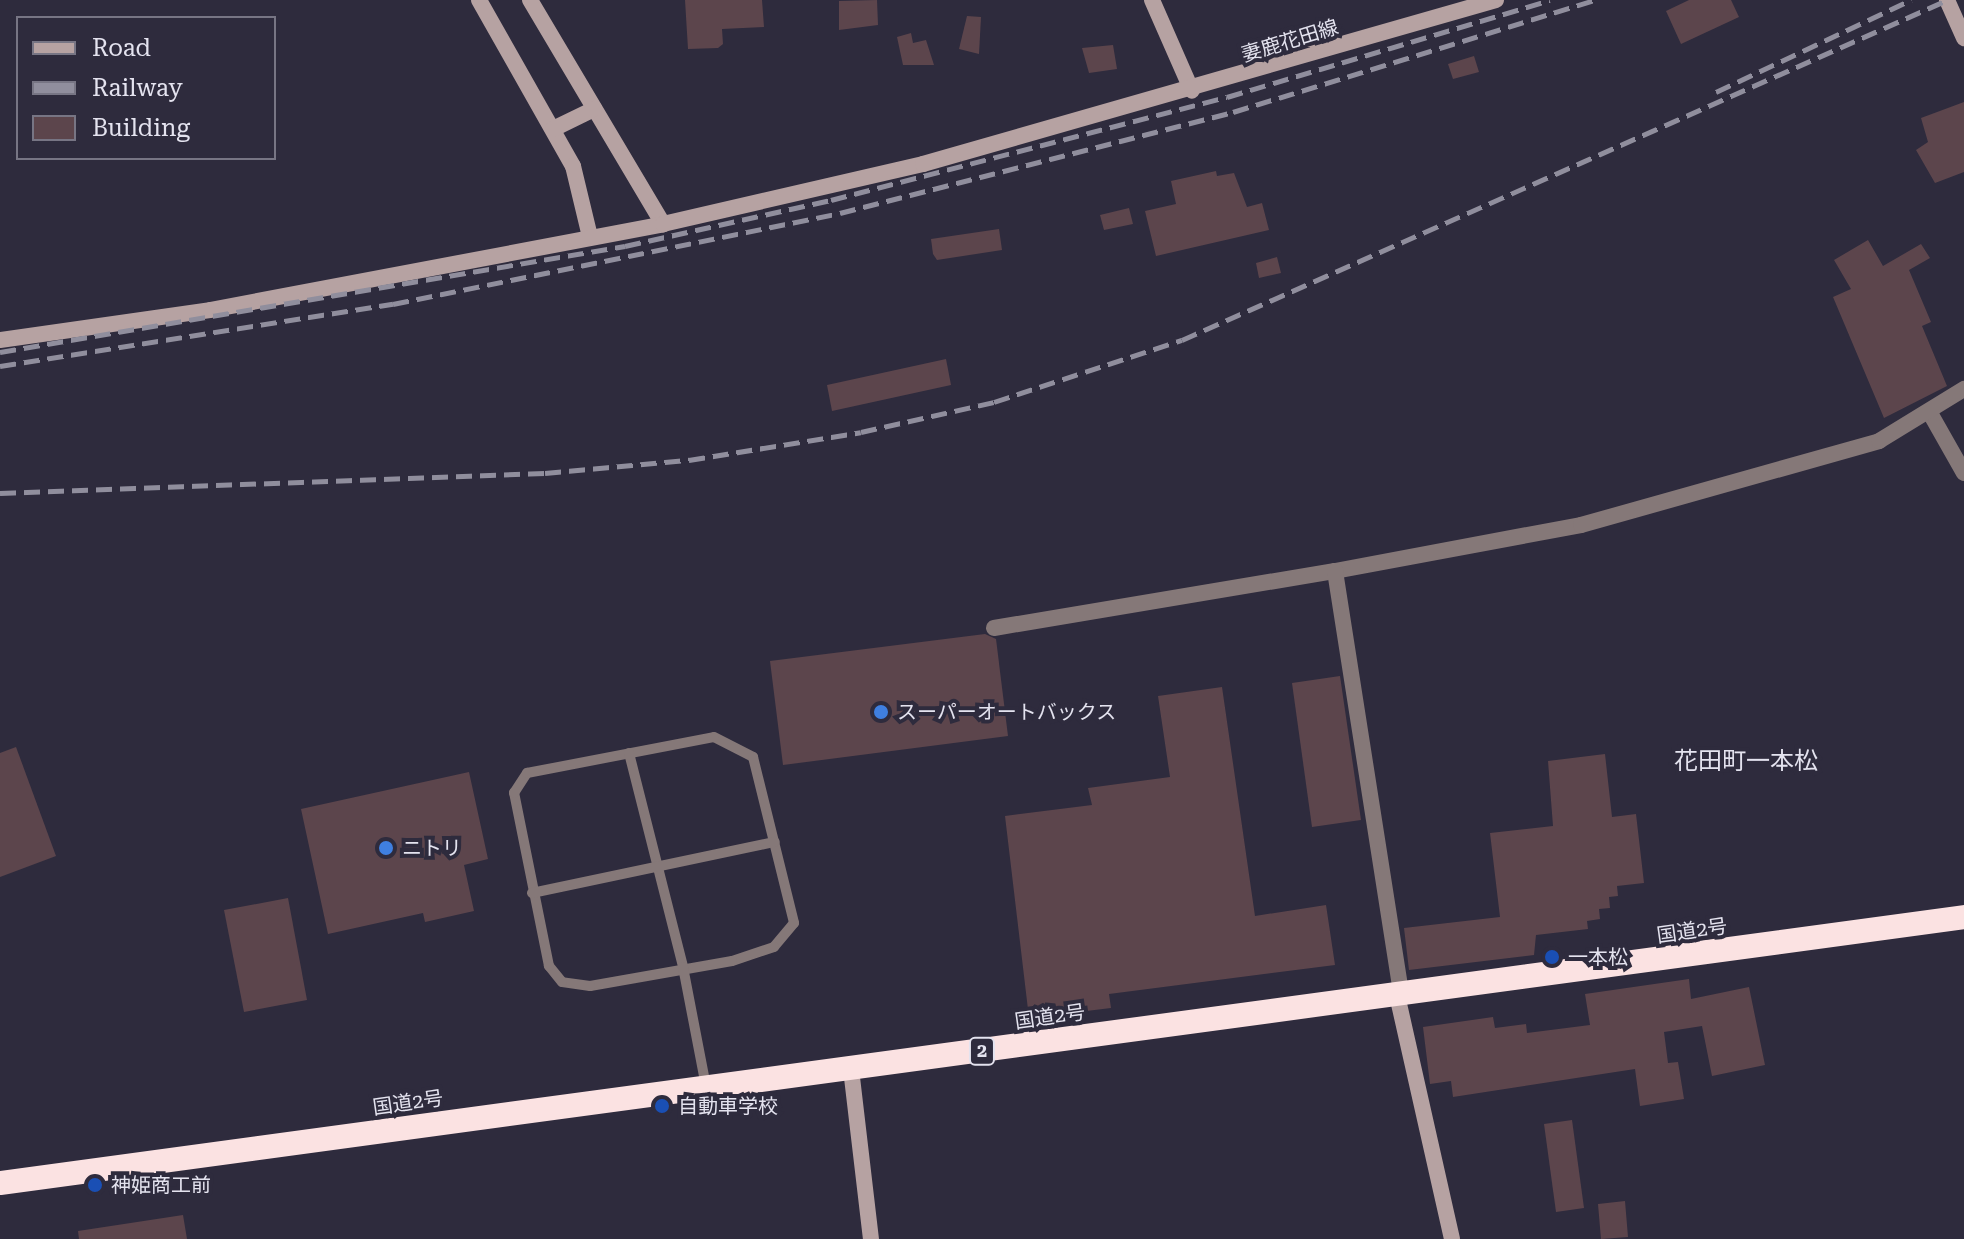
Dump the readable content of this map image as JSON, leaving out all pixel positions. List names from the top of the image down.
{
  "streets": {
    "highway": ["国道2号", "2"],
    "street": ["妻鹿花田線"]
  },
  "districts": ["花田町一本松"],
  "places": [
    "スーパーオートバックス",
    "ニトリ",
    "一本松",
    "自動車学校",
    "神姫商工前"
  ],
  "legend": ["Road", "Railway", "Building"]
}
